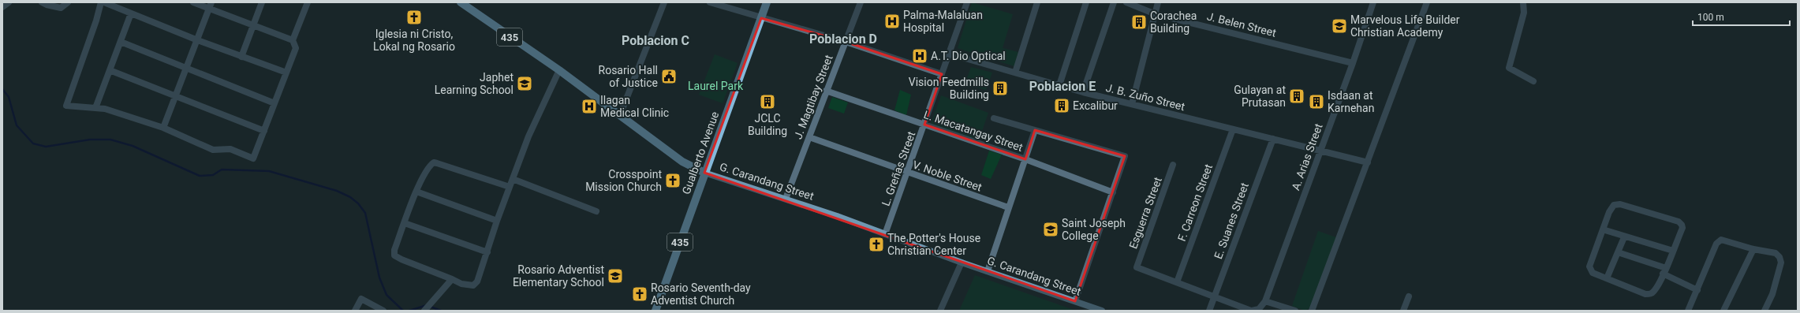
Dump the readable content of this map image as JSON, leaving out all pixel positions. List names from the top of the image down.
{
  "streets": {
    "main road": ["435", "Gualberto Avenue", "G. Carandang Street"],
    "street": [
      "J. Belen Street",
      "J. Magtibay Street",
      "J. B. Zuño Street",
      "L. Macatangay Street",
      "A. Arias Street",
      "L. Greñas Street",
      "V. Noble Street",
      "F. Carreon Street",
      "Esguerra Street",
      "E. Suanes Street"
    ]
  },
  "crossings": [
    ["J. Belen Street", "A. Arias Street"],
    ["J. Magtibay Street", "L. Macatangay Street"],
    ["J. Magtibay Street", "V. Noble Street"],
    ["J. Magtibay Street", "G. Carandang Street"],
    ["J. B. Zuño Street", "A. Arias Street"],
    ["J. B. Zuño Street", "L. Greñas Street"],
    ["J. B. Zuño Street", "F. Carreon Street"],
    ["J. B. Zuño Street", "E. Suanes Street"],
    ["L. Macatangay Street", "L. Greñas Street"],
    ["Gualberto Avenue", "G. Carandang Street"],
    ["L. Greñas Street", "V. Noble Street"],
    ["L. Greñas Street", "G. Carandang Street"],
    ["F. Carreon Street", "Esguerra Street"]
  ],
  "districts": ["Poblacion D", "Poblacion C", "Poblacion E"],
  "parks": ["Laurel Park"],
  "places": {
    "church": [
      "Iglesia ni Cristo, Lokal ng Rosario",
      "Crosspoint Mission Church",
      "The Potter's House Christian Center",
      "Rosario Seventh-day Adventist Church"
    ],
    "hospital": ["Palma-Malaluan Hospital", "A.T. Dio Optical", "Ilagan Medical Clinic"],
    "building": [
      "Corachea Building",
      "Vision Feedmills Building",
      "Gulayan at Prutasan",
      "JCLC Building",
      "Isdaan at Karnehan",
      "Excalibur"
    ],
    "school or university": [
      "Marvelous Life Builder Christian Academy",
      "Japhet Learning School",
      "Saint Joseph College",
      "Rosario Adventist Elementary School"
    ],
    "public building": ["Rosario Hall of Justice"]
  },
  "scale_bar": "100 m"
}
